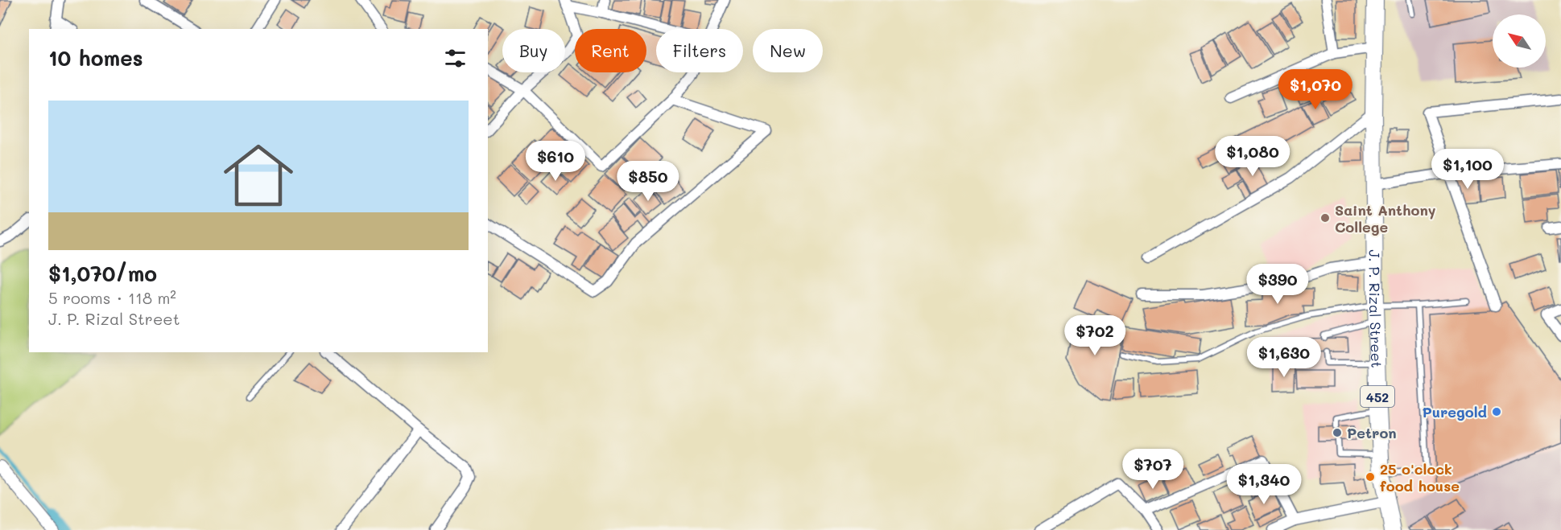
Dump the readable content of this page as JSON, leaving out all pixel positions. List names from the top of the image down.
{
  "streets": {
    "highway": ["J. P. Rizal Street", "452"]
  },
  "places": [
    "Saint Anthony College",
    "Puregold",
    "Petron",
    "25 o'clock food house"
  ],
  "north": "top left",
  "page": {
    "chip": [
      "Buy",
      "Rent",
      "Filters",
      "New"
    ],
    "heading": "10 homes",
    "price": [
      "$1,070",
      "$1,080",
      "$610",
      "$1,100",
      "$850",
      "$390",
      "$702",
      "$1,630",
      "$707",
      "$1,340"
    ],
    "list": [
      {
        "name": "$1,070/mo",
        "note": "5 rooms · 118 m² · J. P. Rizal Street"
      }
    ]
  }
}
